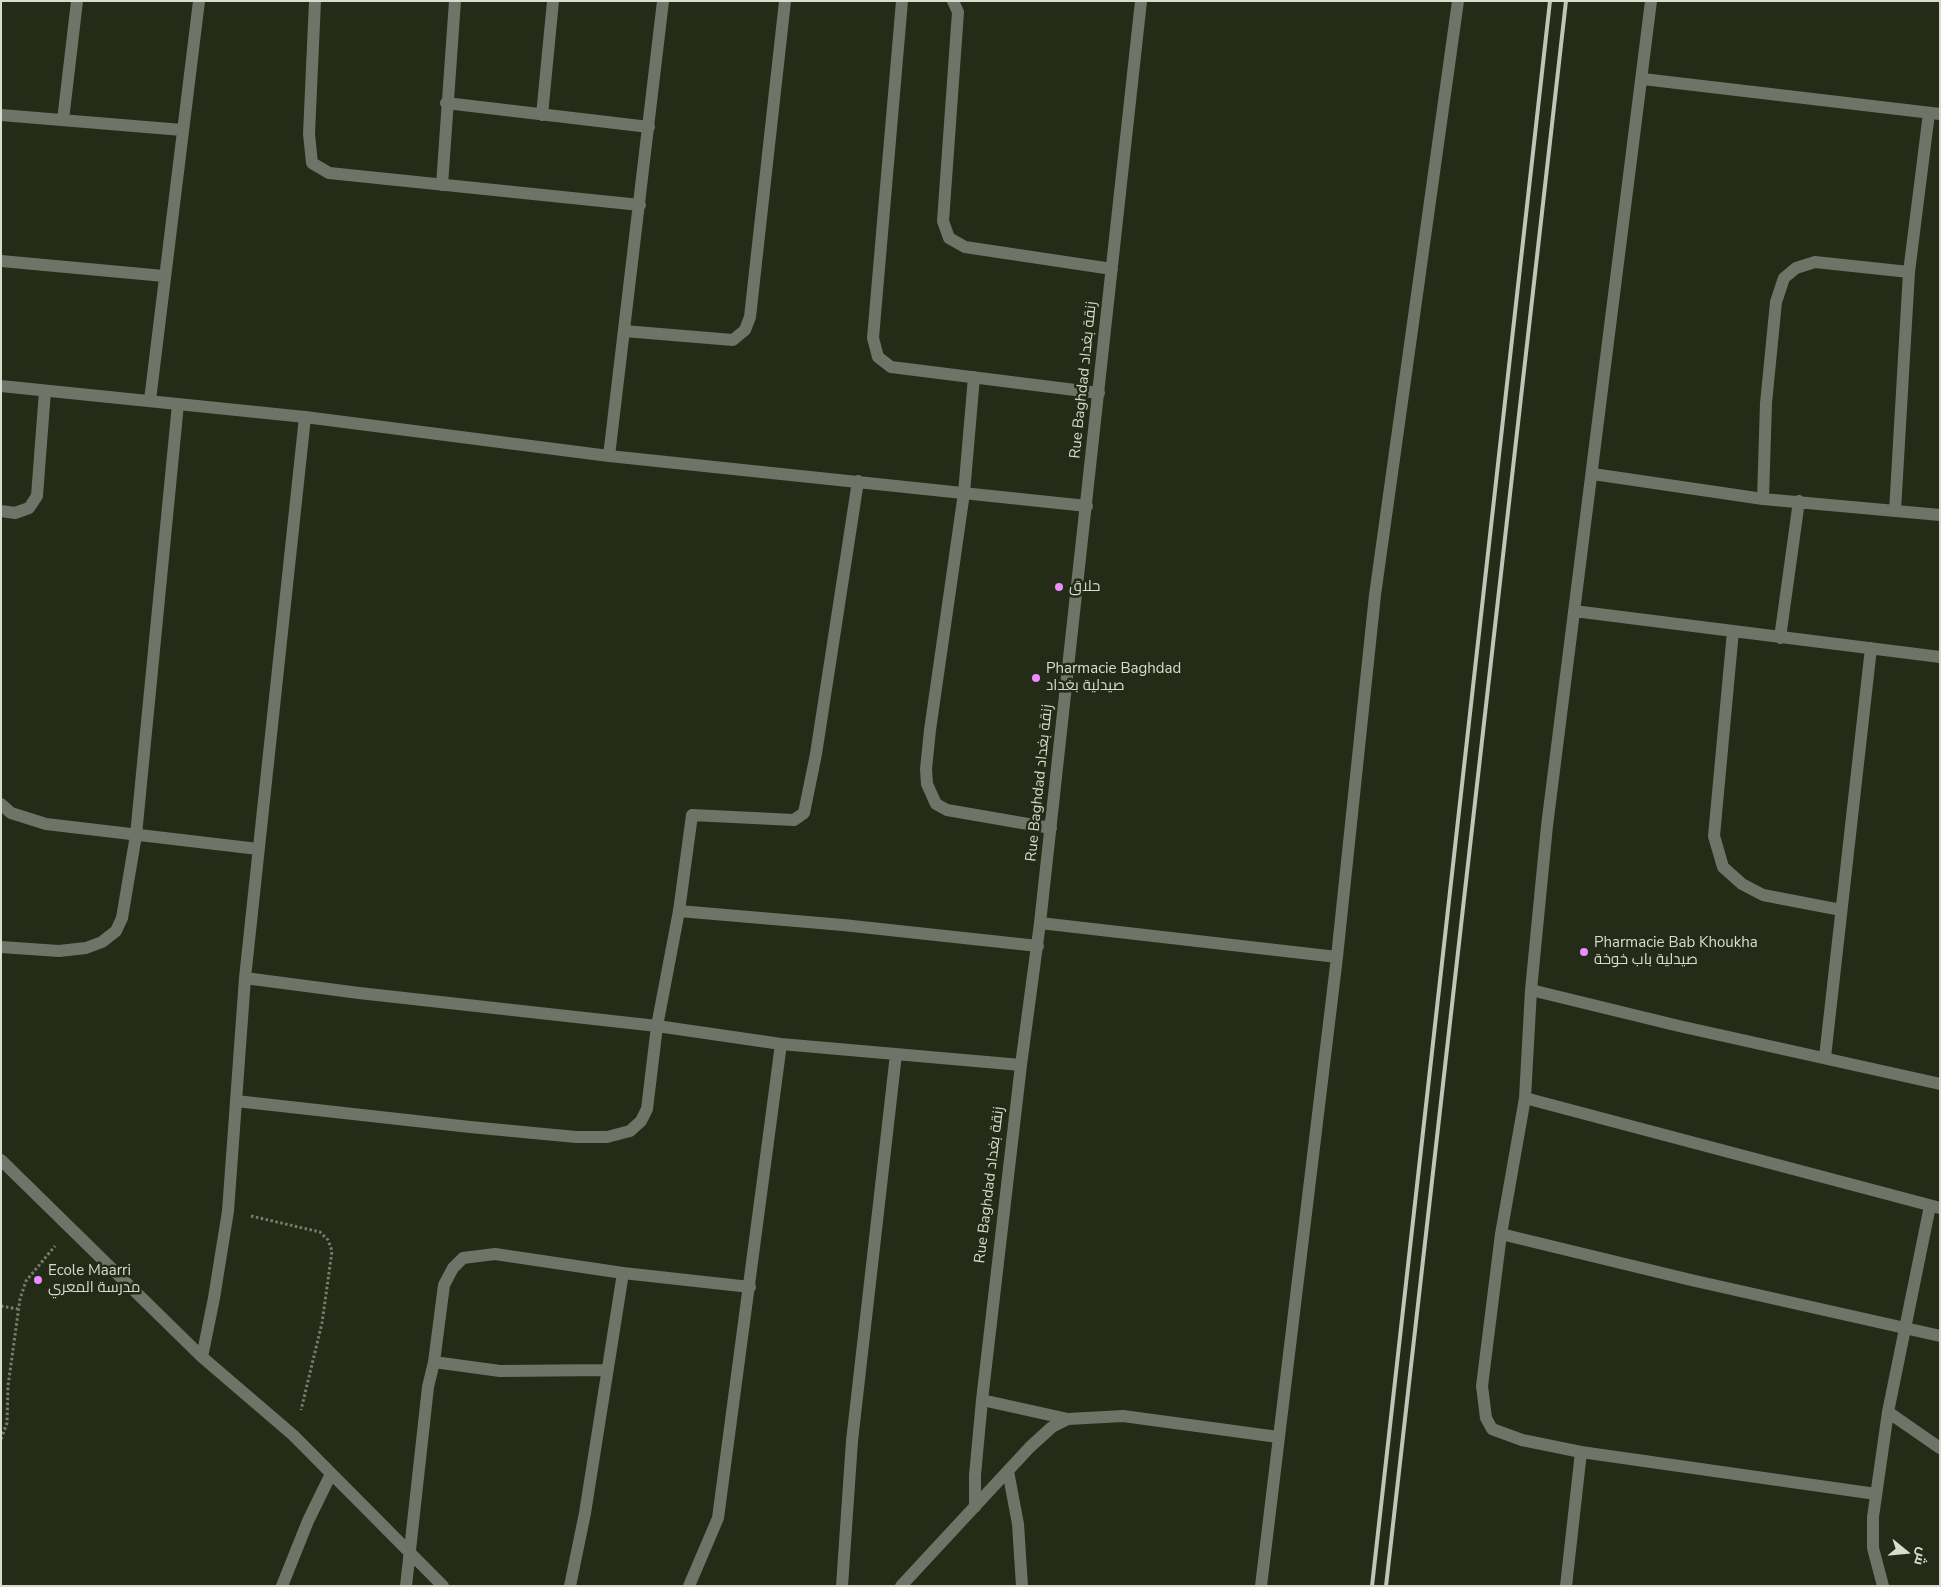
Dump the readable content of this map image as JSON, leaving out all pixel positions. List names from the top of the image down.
{
  "streets": {
    "street": ["Rue Baghdad زنقة بغداد"]
  },
  "places": [
    "حلاق",
    "Pharmacie Baghdad صيدلية بغداد",
    "Pharmacie Bab Khoukha صيدلية باب خوخة",
    "Ecole Maarri مدرسة المعري"
  ],
  "north": "right"
}
